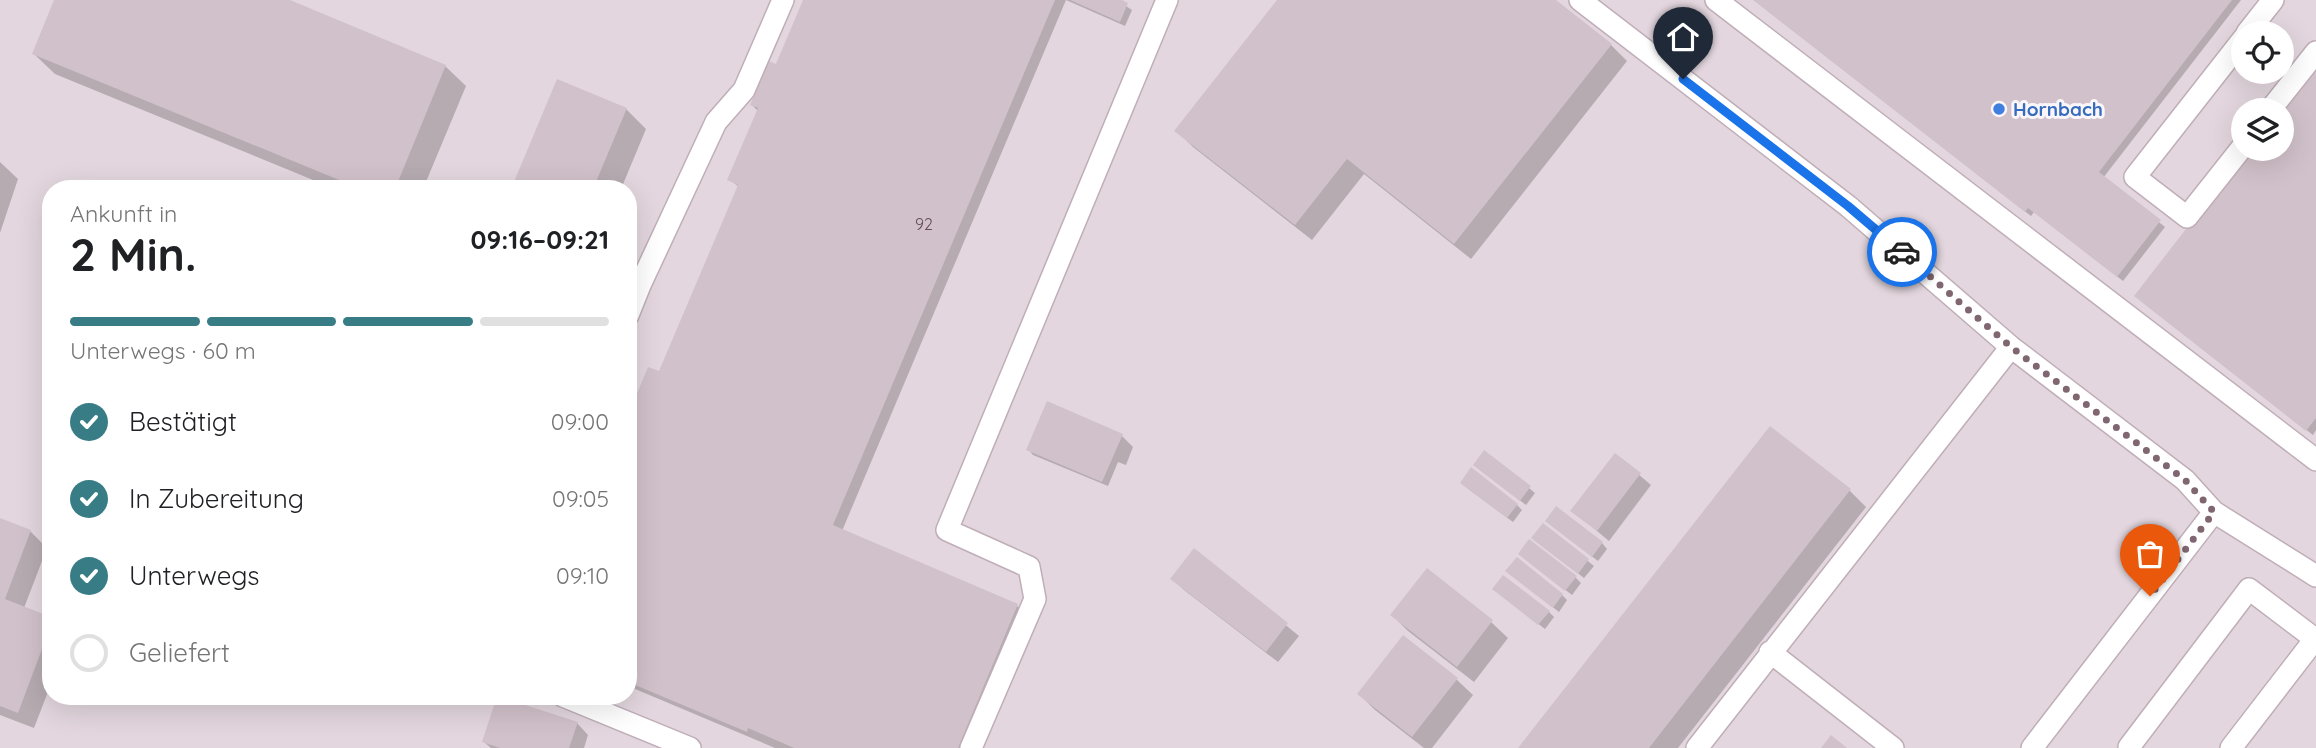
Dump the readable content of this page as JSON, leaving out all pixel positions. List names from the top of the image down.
{
  "places": ["Hornbach"],
  "house_numbers": ["92"],
  "page": {
    "heading": ["2 Min.", "Ankunft in", "09:16–09:21"],
    "bar": "Unterwegs · 60 m",
    "list": [
      ["Bestätigt", "09:00"],
      ["In Zubereitung", "09:05"],
      ["Unterwegs", "09:10"],
      "Geliefert"
    ]
  }
}
